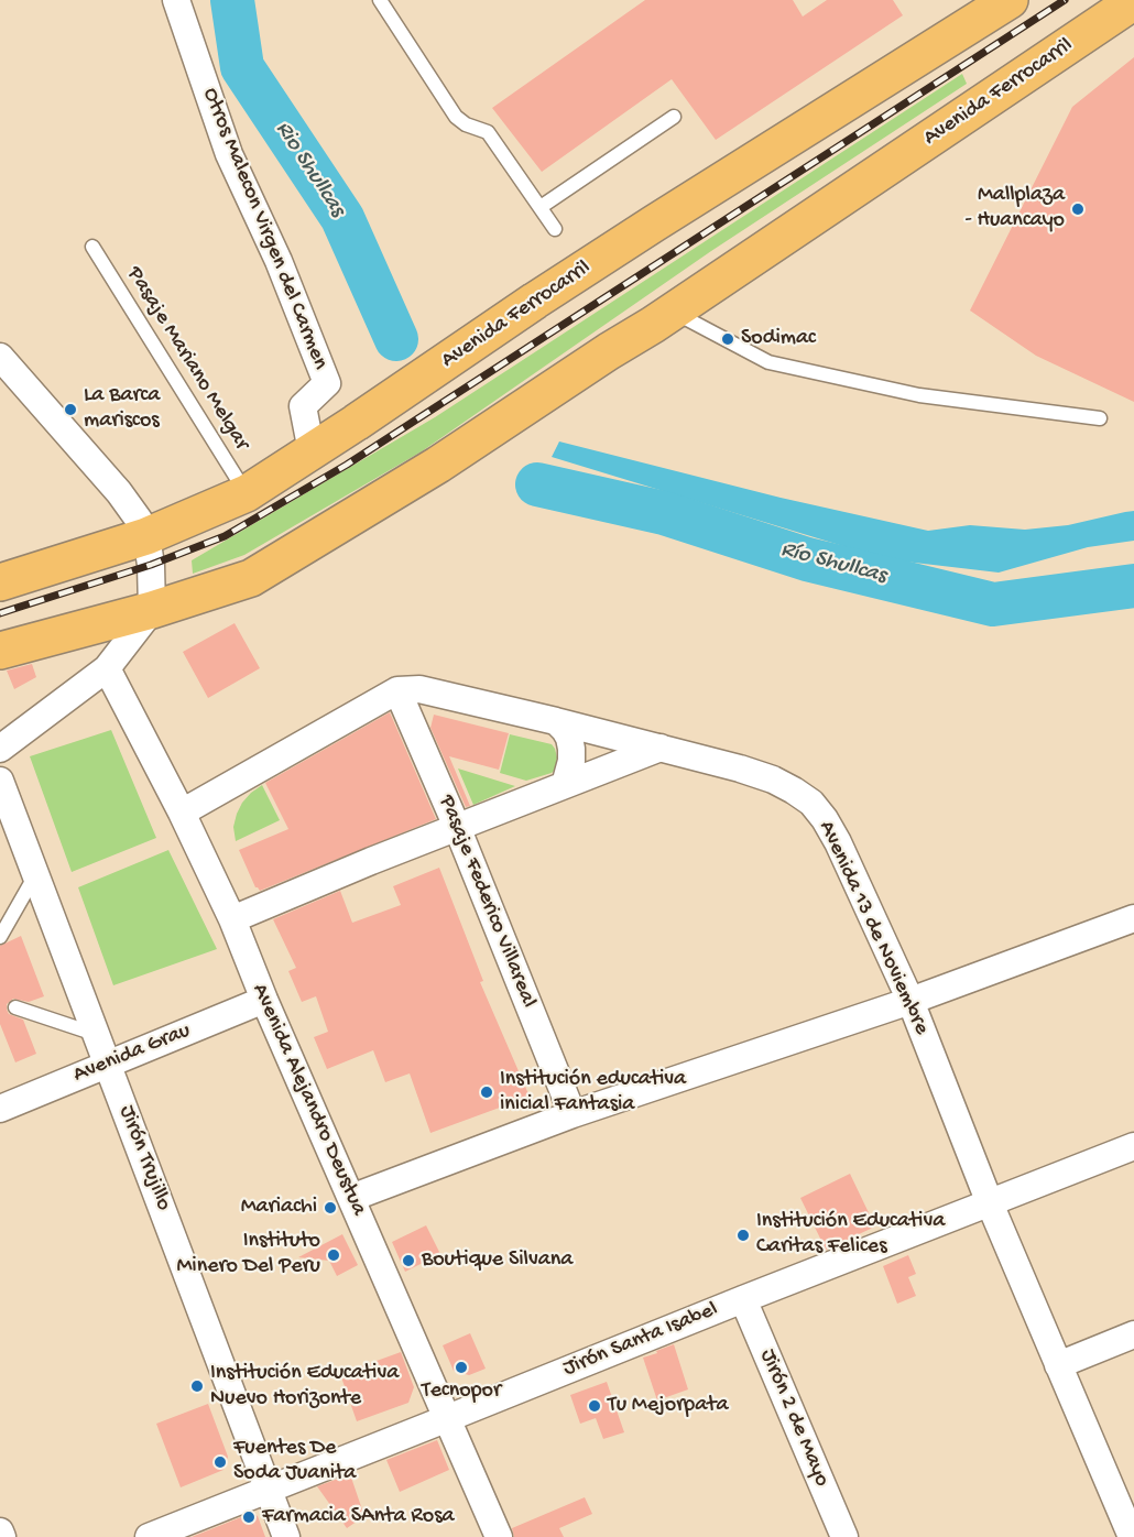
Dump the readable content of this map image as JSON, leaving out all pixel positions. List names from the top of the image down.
{
  "streets": {
    "main road": ["Avenida Ferrocarril"],
    "street": [
      "Otros Malecon Virgen del Carmen",
      "Pasaje Federico Villareal",
      "Avenida 13 de Noviembre",
      "Avenida Grau",
      "Avenida Alejandro Deustua",
      "Jirón Trujillo",
      "Jirón Santa Isabel",
      "Jirón 2 de Mayo"
    ],
    "lane": ["Pasaje Mariano Melgar"]
  },
  "crossings": [
    ["Avenida Ferrocarril", "Otros Malecon Virgen del Carmen"],
    ["Avenida Ferrocarril", "Pasaje Mariano Melgar"],
    ["Pasaje Federico Villareal", "Avenida 13 de Noviembre"],
    ["Avenida 13 de Noviembre", "Jirón Santa Isabel"],
    ["Avenida Grau", "Avenida Alejandro Deustua"],
    ["Avenida Grau", "Jirón Trujillo"],
    ["Avenida Alejandro Deustua", "Jirón Santa Isabel"],
    ["Jirón Trujillo", "Jirón Santa Isabel"],
    ["Jirón Santa Isabel", "Jirón 2 de Mayo"]
  ],
  "water": ["Rio Shullcas", "Río Shullcas"],
  "places": [
    "Mallplaza - Huancayo",
    "Sodimac",
    "La Barca mariscos",
    "Institución educativa inicial Fantasia",
    "Mariachi",
    "Institución Educativa Caritas Felices",
    "Instituto Minero Del Peru",
    "Boutique Silvana",
    "Tecnopor",
    "Institución Educativa Nuevo Horizonte",
    "Tu Mejorpata",
    "Fuentes De Soda Juanita",
    "Farmacia SAnta Rosa"
  ]
}
